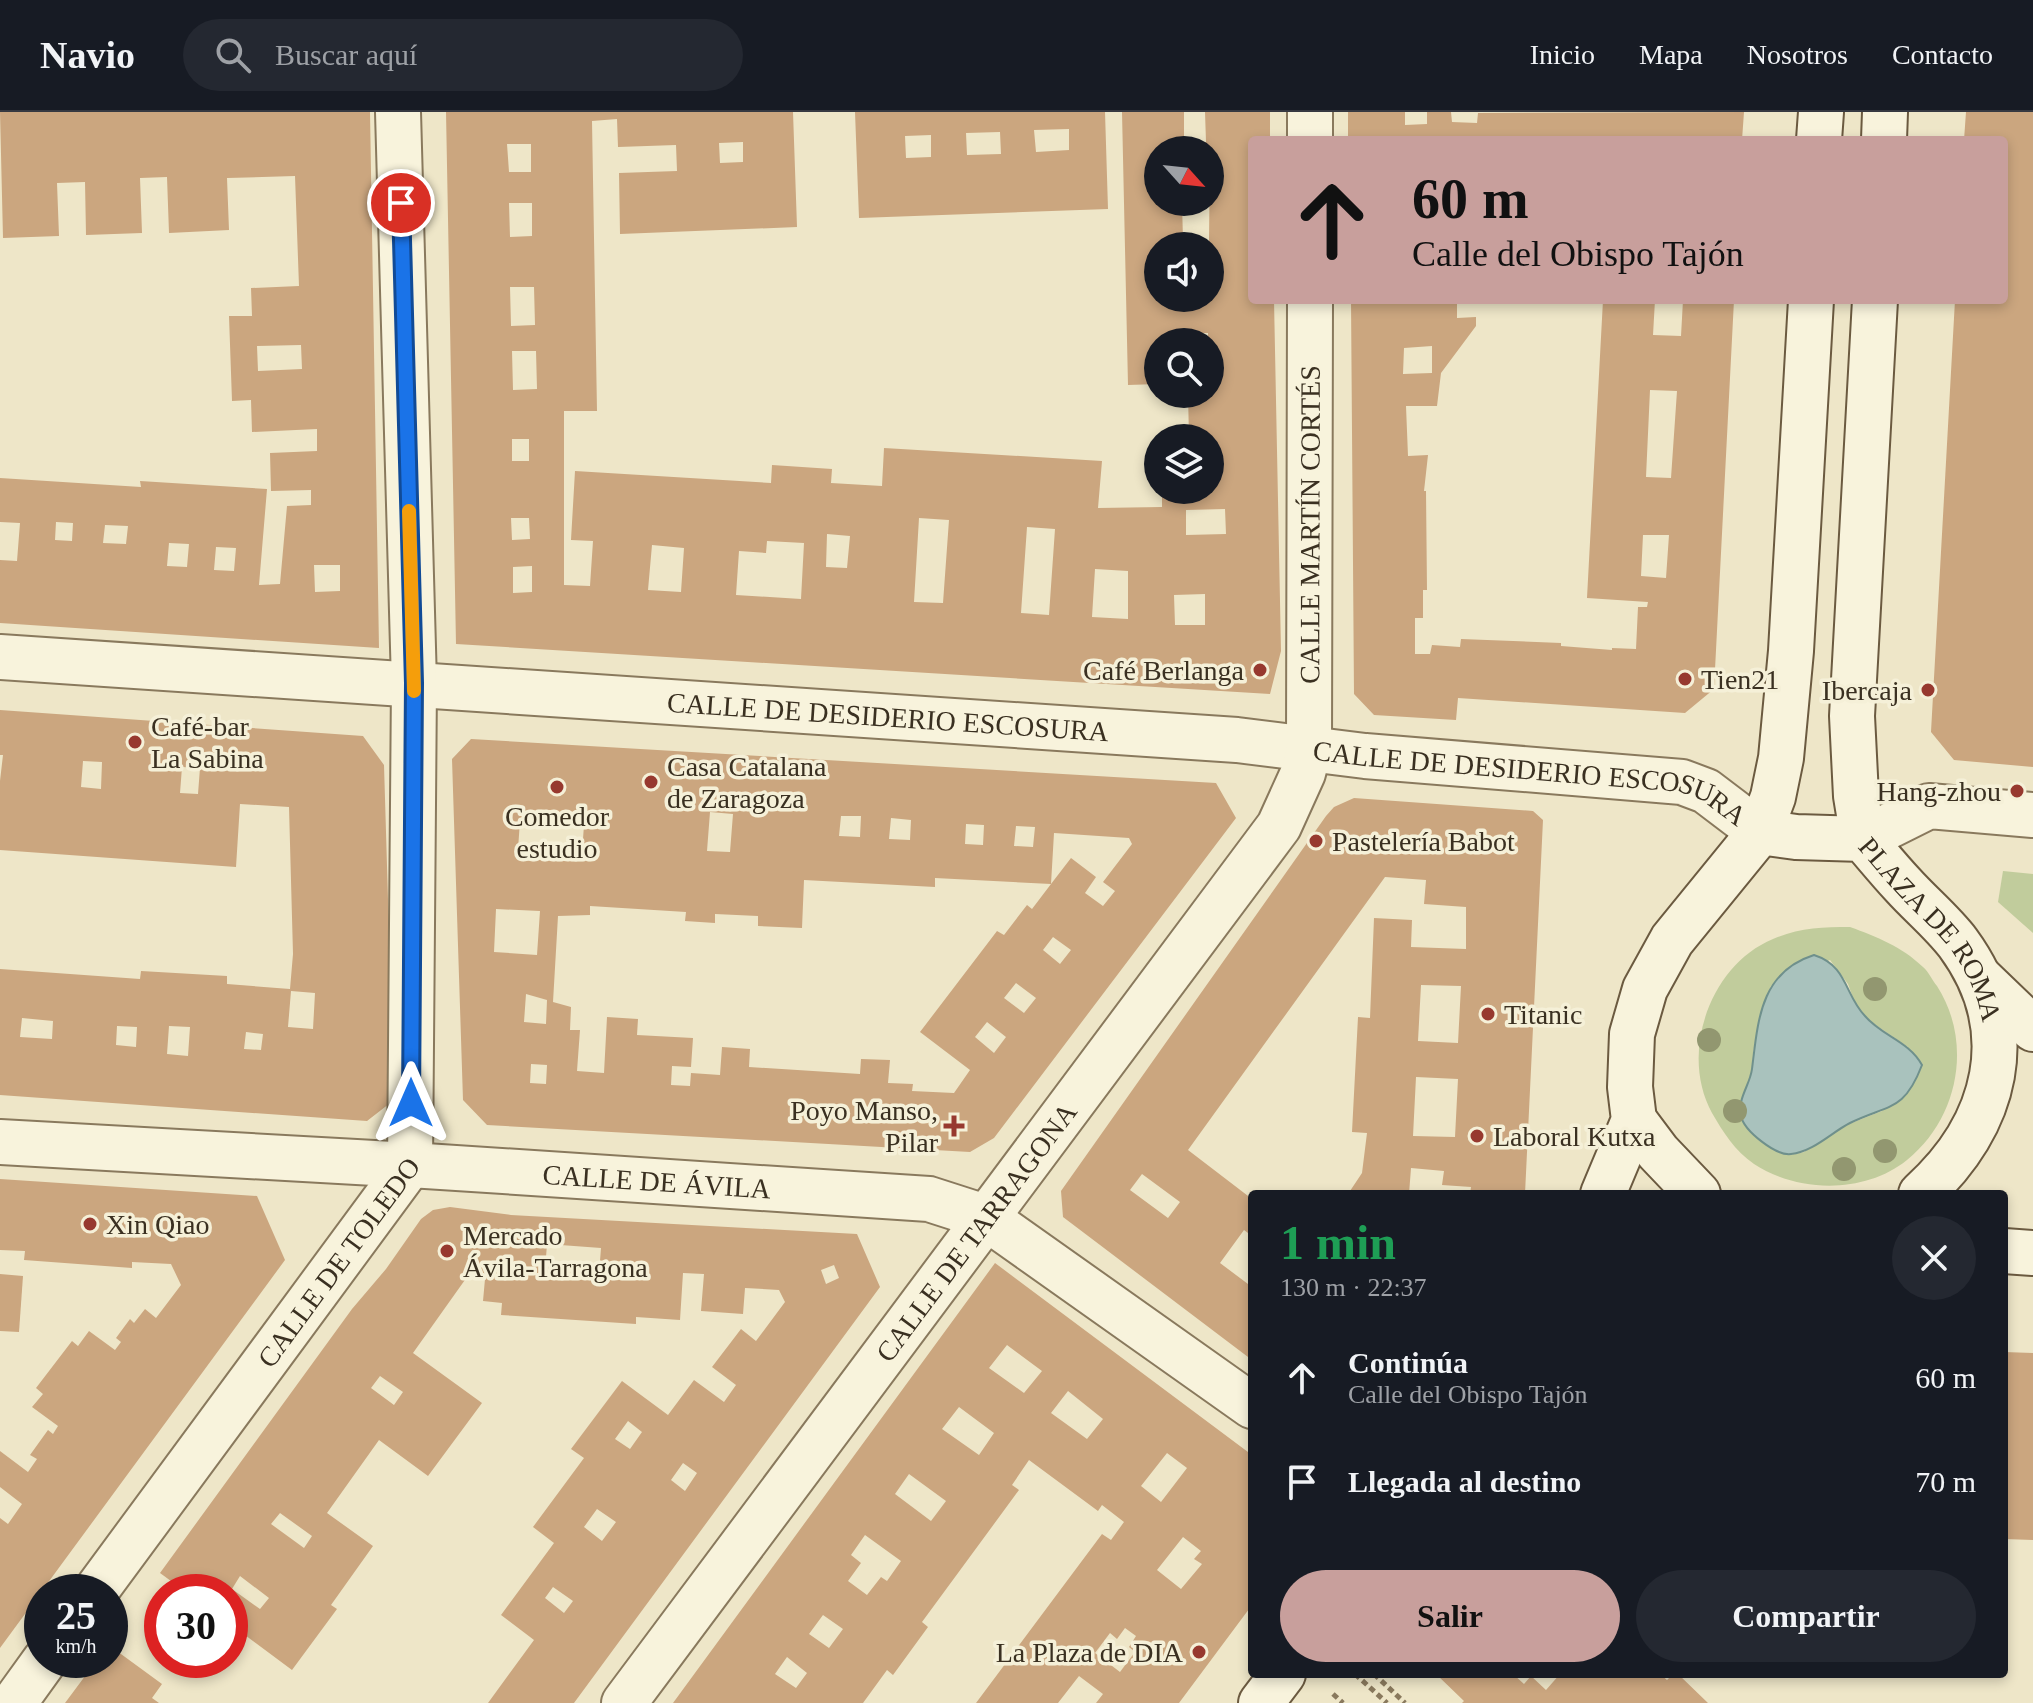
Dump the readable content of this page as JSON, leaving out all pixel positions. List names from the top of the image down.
{
  "streets": {
    "street": [
      "CALLE MARTÍN CORTÉS",
      "CALLE DE DESIDERIO ESCOSURA",
      "PLAZA DE ROMA",
      "CALLE DE ÁVILA",
      "CALLE DE TARRAGONA",
      "CALLE DE TOLEDO"
    ]
  },
  "crossings": [
    ["CALLE MARTÍN CORTÉS", "CALLE DE DESIDERIO ESCOSURA"],
    ["CALLE MARTÍN CORTÉS", "CALLE DE TARRAGONA"],
    ["CALLE DE DESIDERIO ESCOSURA", "PLAZA DE ROMA"],
    ["CALLE DE DESIDERIO ESCOSURA", "CALLE DE TARRAGONA"],
    ["CALLE DE DESIDERIO ESCOSURA", "CALLE DE TOLEDO"],
    ["CALLE DE ÁVILA", "CALLE DE TARRAGONA"],
    ["CALLE DE ÁVILA", "CALLE DE TOLEDO"]
  ],
  "places": {
    "other": [
      "Café Berlanga",
      "Tien21",
      "Ibercaja",
      "Café-bar La Sabina",
      "Casa Catalana de Zaragoza",
      "Comedor estudio",
      "Hang-zhou",
      "Pastelería Babot",
      "Titanic",
      "Laboral Kutxa",
      "Xin Qiao",
      "Mercado Ávila-Tarragona",
      "La Plaza de DIA"
    ],
    "health": ["Poyo Manso, Pilar"]
  },
  "north": "bottom right",
  "page": {
    "header": "Navio",
    "search": "Buscar aquí",
    "nav": [
      "Inicio",
      "Mapa",
      "Nosotros",
      "Contacto"
    ],
    "turn": ["60 m", "Calle del Obispo Tajón"],
    "heading": ["1 min", "130 m · 22:37"],
    "list": [
      {
        "name": "Continúa",
        "note": "Calle del Obispo Tajón",
        "value": "60 m"
      },
      {
        "name": "Llegada al destino",
        "value": "70 m"
      }
    ],
    "buttons": ["Salir", "Compartir"],
    "speed": "25 km/h",
    "limit": "30"
  }
}
